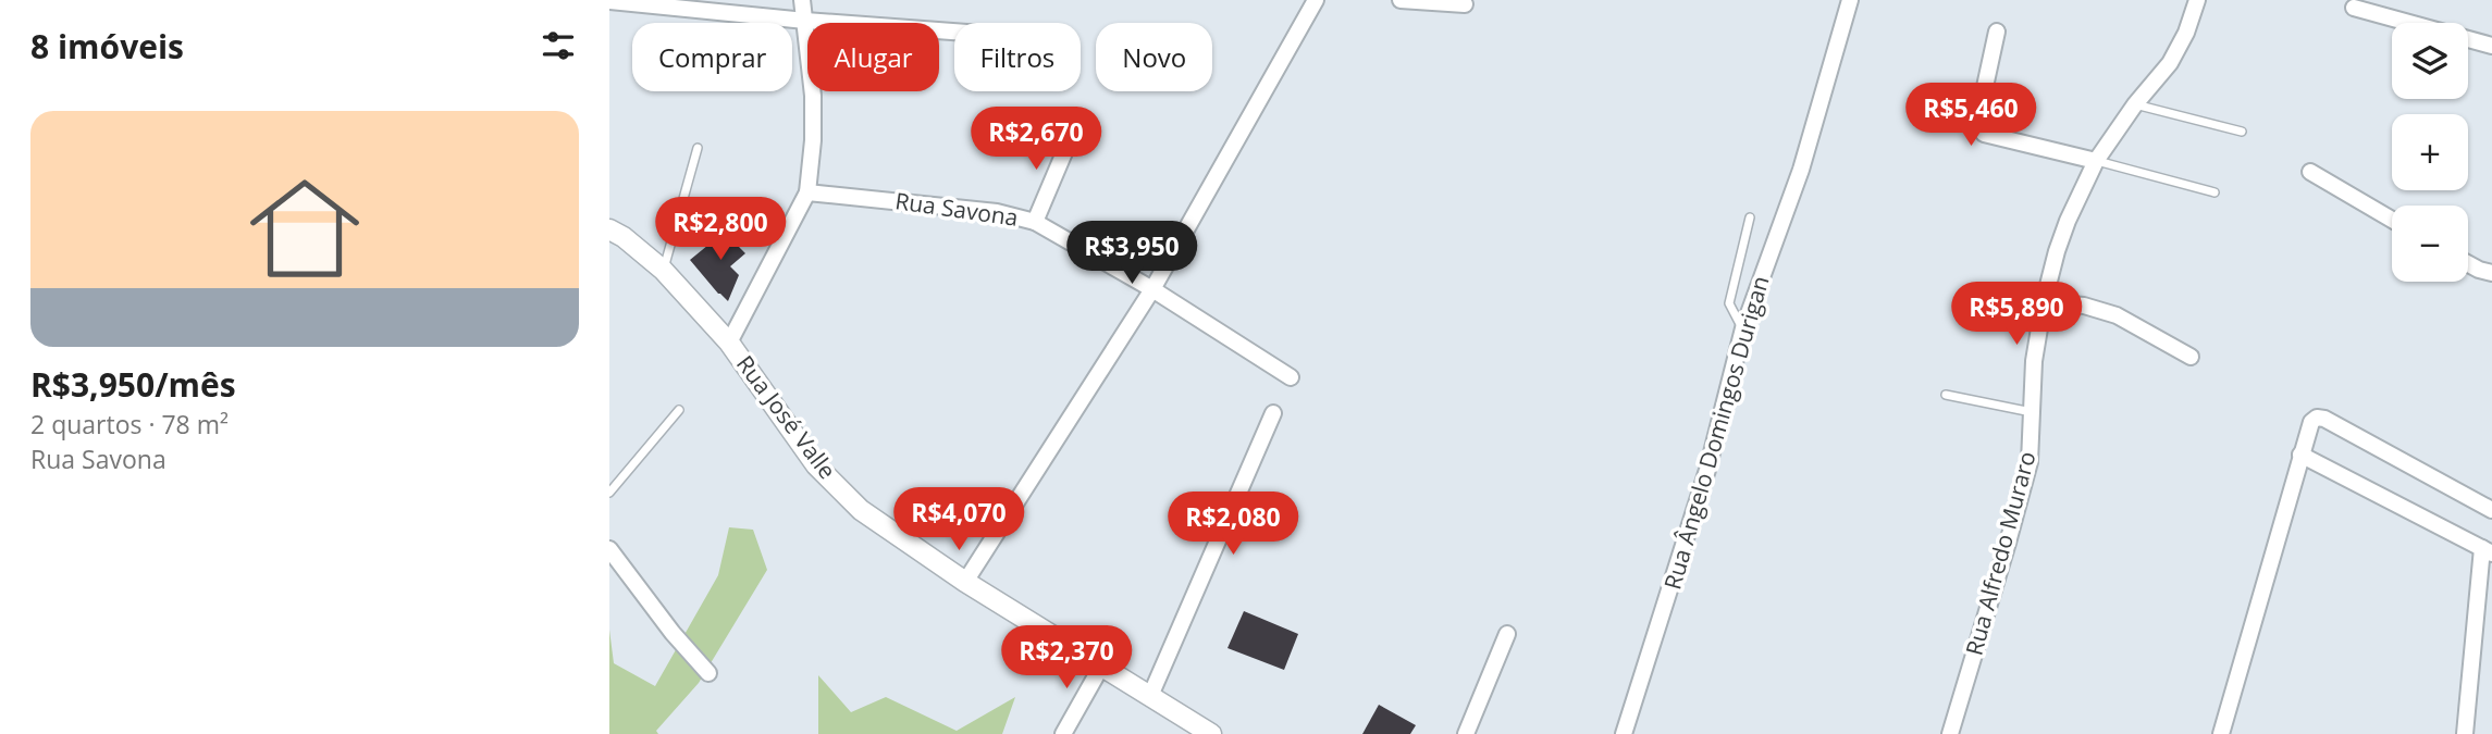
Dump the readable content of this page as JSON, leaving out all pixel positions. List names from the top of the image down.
{
  "streets": {
    "street": [
      "Rua Savona",
      "Rua José Valle",
      "Rua Ângelo Domingos Durigan",
      "Rua Alfredo Muraro"
    ]
  },
  "page": {
    "heading": "8 imóveis",
    "map_buttons": ["+", "−"],
    "chip": [
      "Comprar",
      "Alugar",
      "Filtros",
      "Novo"
    ],
    "price": [
      "R$5,460",
      "R$2,670",
      "R$2,800",
      "R$3,950",
      "R$5,890",
      "R$4,070",
      "R$2,080",
      "R$2,370"
    ],
    "list": [
      {
        "name": "R$3,950/mês",
        "note": "2 quartos · 78 m² · Rua Savona"
      }
    ]
  }
}
